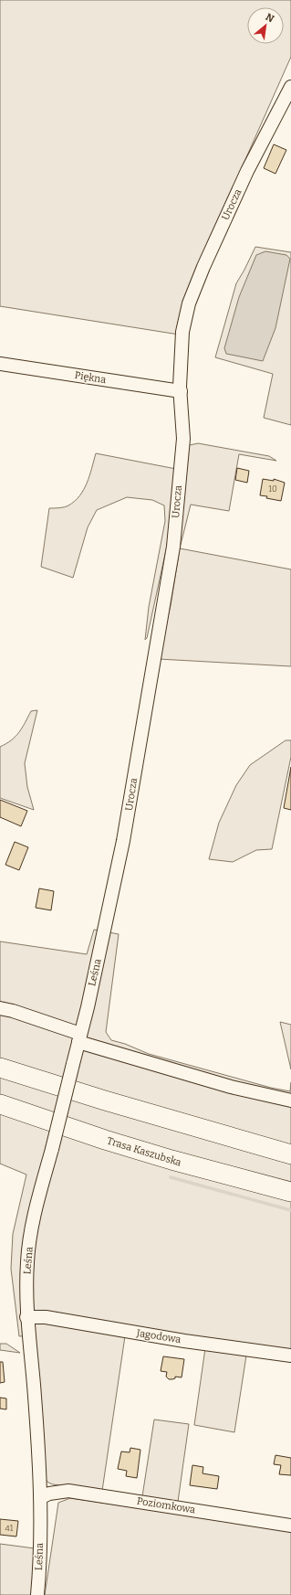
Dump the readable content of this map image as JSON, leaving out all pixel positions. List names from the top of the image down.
{
  "streets": {
    "highway": ["Trasa Kaszubska"],
    "street": [
      "Urocza",
      "Piękna",
      "Leśna",
      "Jagodowa",
      "Poziomkowa"
    ]
  },
  "crossings": [
    ["Urocza", "Piękna"],
    ["Urocza", "Leśna"],
    ["Leśna", "Jagodowa"],
    ["Leśna", "Poziomkowa"]
  ],
  "house_numbers": ["10", "41"],
  "north": "top right"
}
